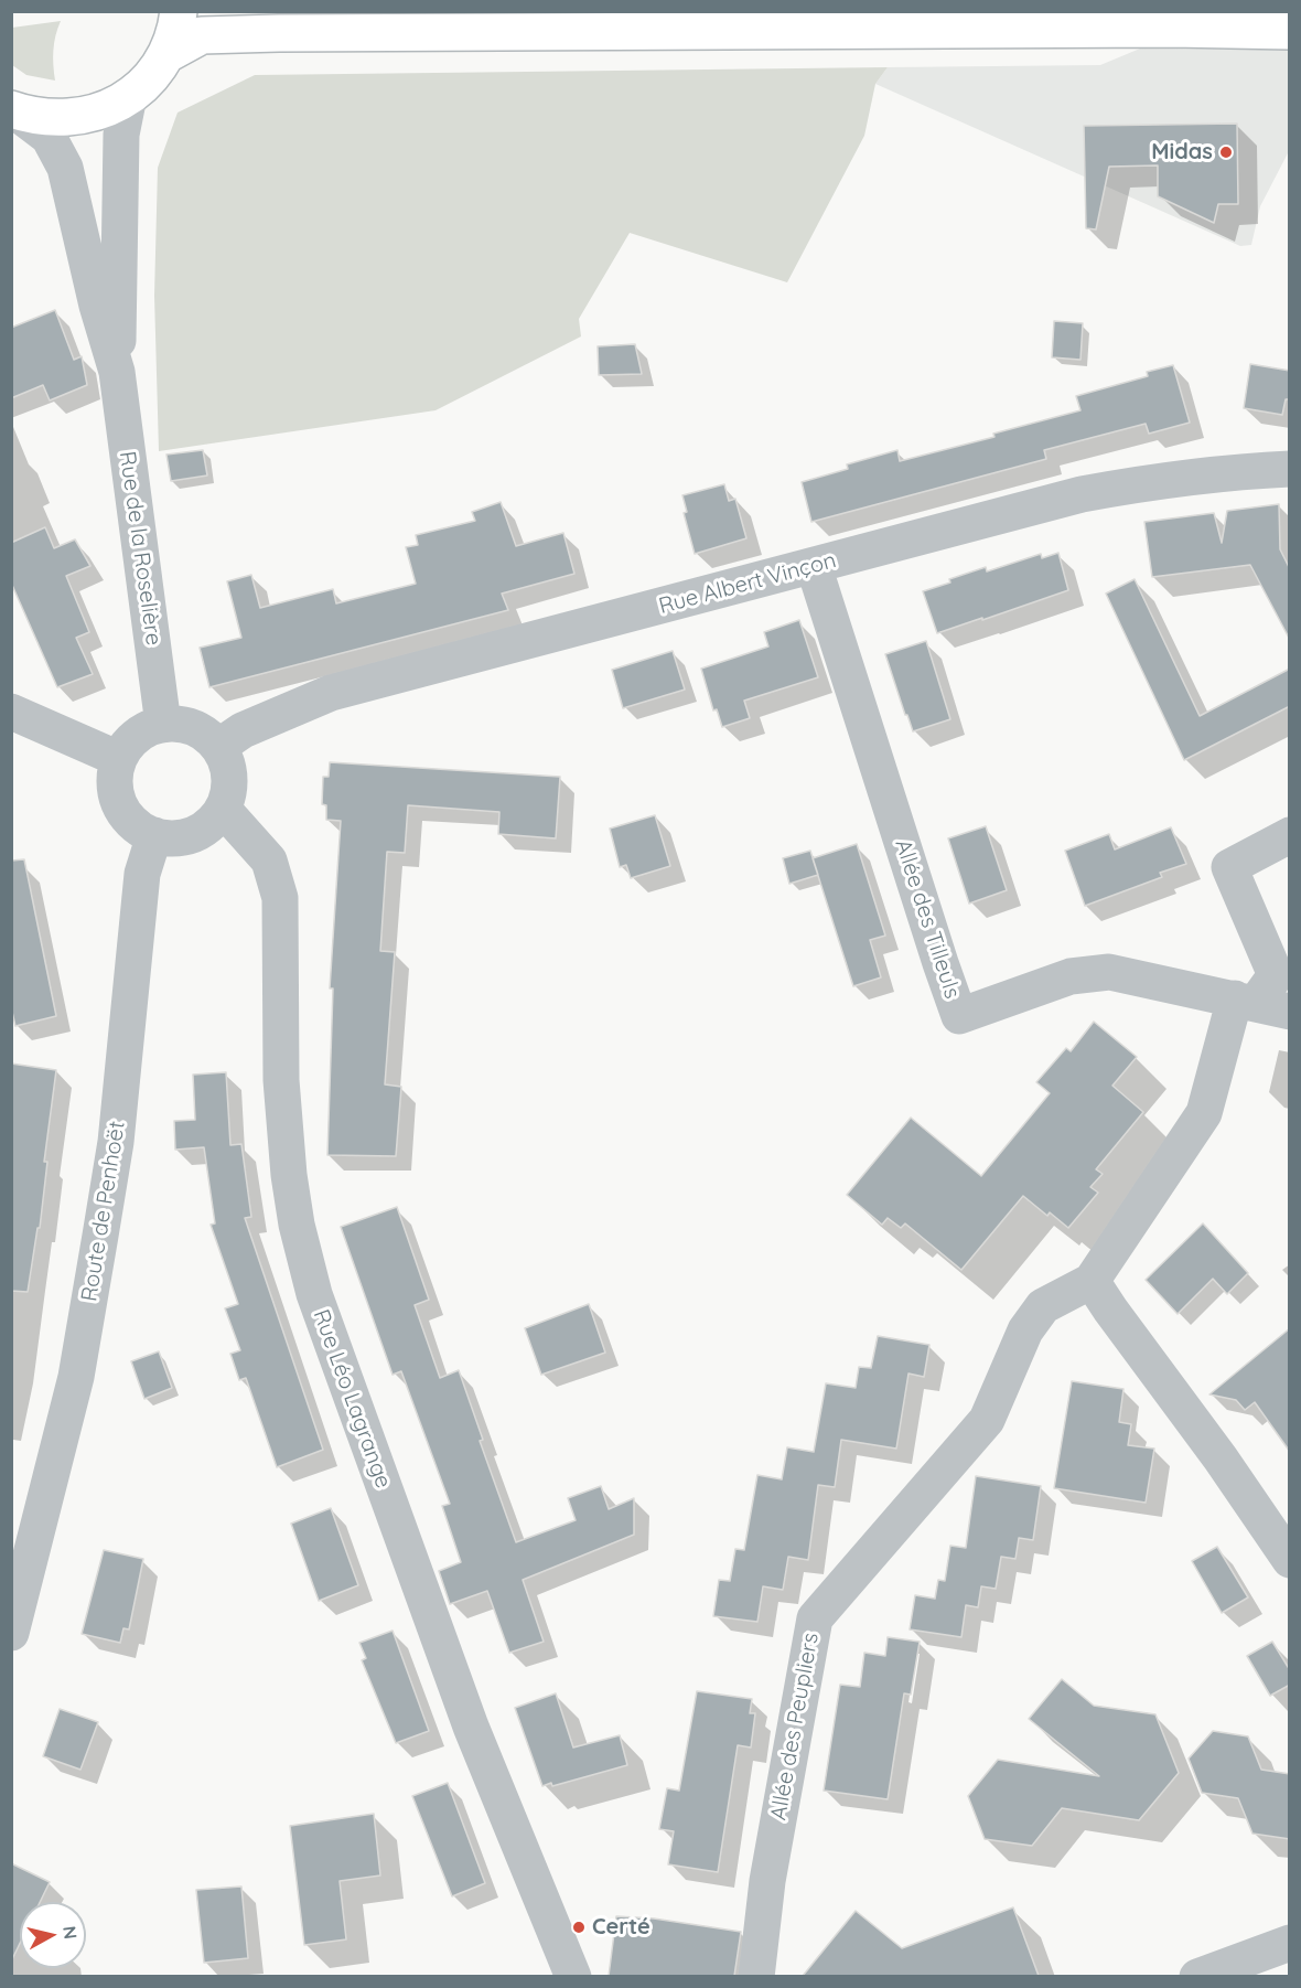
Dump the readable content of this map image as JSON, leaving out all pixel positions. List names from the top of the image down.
{
  "streets": {
    "street": [
      "Rue de la Roselière",
      "Rue Albert Vinçon",
      "Allée des Tilleuls",
      "Route de Penhoët",
      "Rue Léo Lagrange",
      "Allée des Peupliers"
    ]
  },
  "crossings": [
    ["Rue de la Roselière", "Rue Albert Vinçon"],
    ["Rue de la Roselière", "Route de Penhoët"],
    ["Rue de la Roselière", "Rue Léo Lagrange"],
    ["Rue Albert Vinçon", "Allée des Tilleuls"],
    ["Rue Albert Vinçon", "Route de Penhoët"],
    ["Rue Albert Vinçon", "Rue Léo Lagrange"],
    ["Route de Penhoët", "Rue Léo Lagrange"]
  ],
  "places": ["Midas", "Certé"],
  "north": "right"
}
